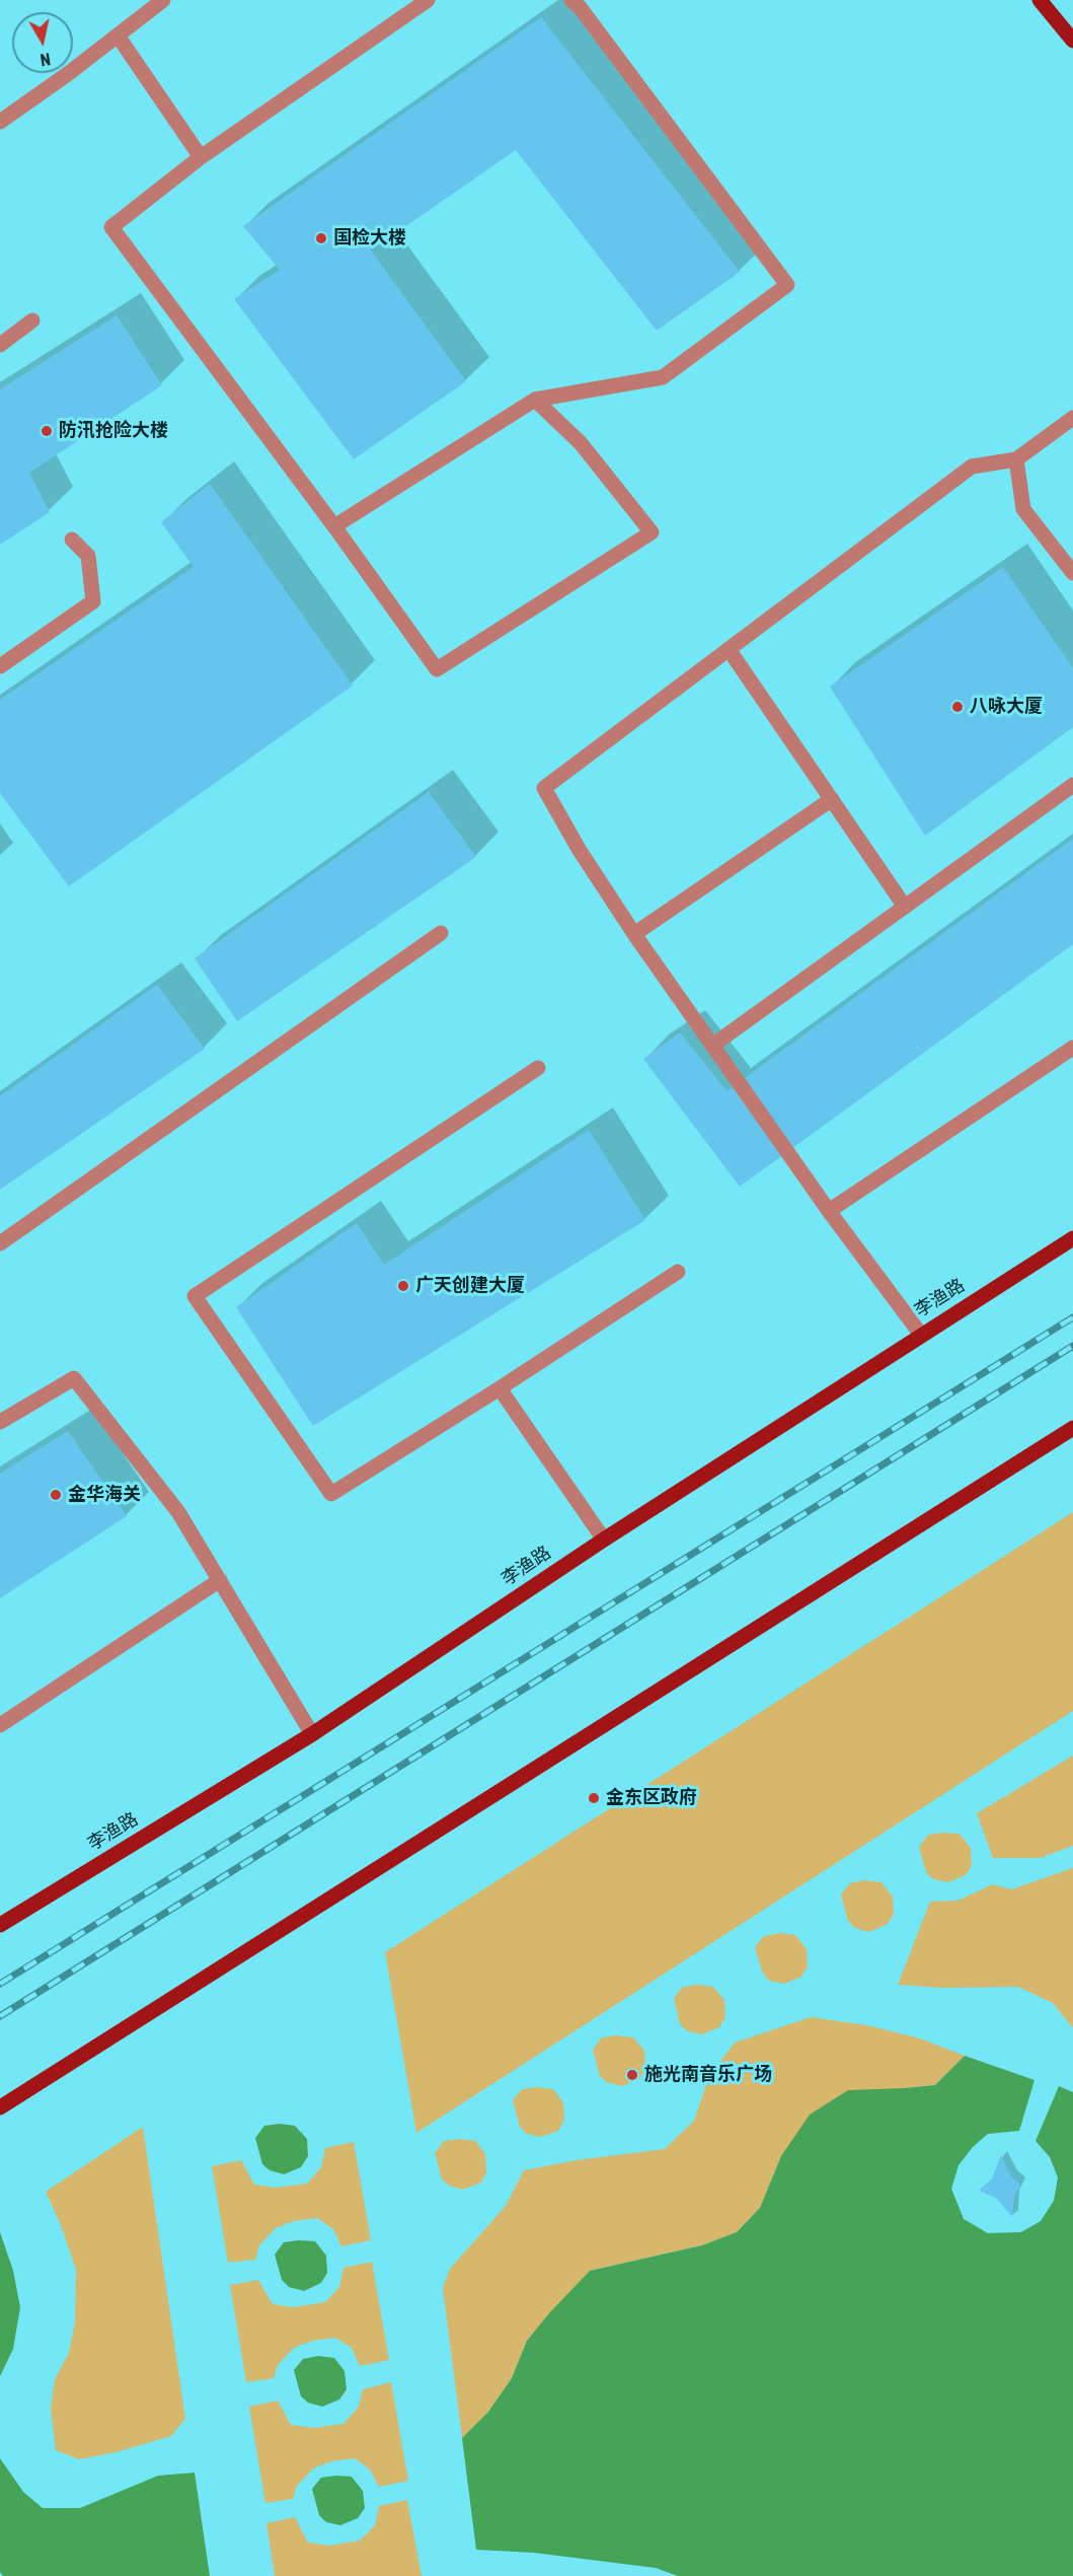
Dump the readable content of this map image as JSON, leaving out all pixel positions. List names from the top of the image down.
{
  "streets": {
    "main road": ["李渔路"]
  },
  "places": [
    "国检大楼",
    "防汛抢险大楼",
    "八咏大厦",
    "广天创建大厦",
    "金华海关",
    "金东区政府",
    "施光南音乐广场"
  ],
  "north": "bottom"
}
